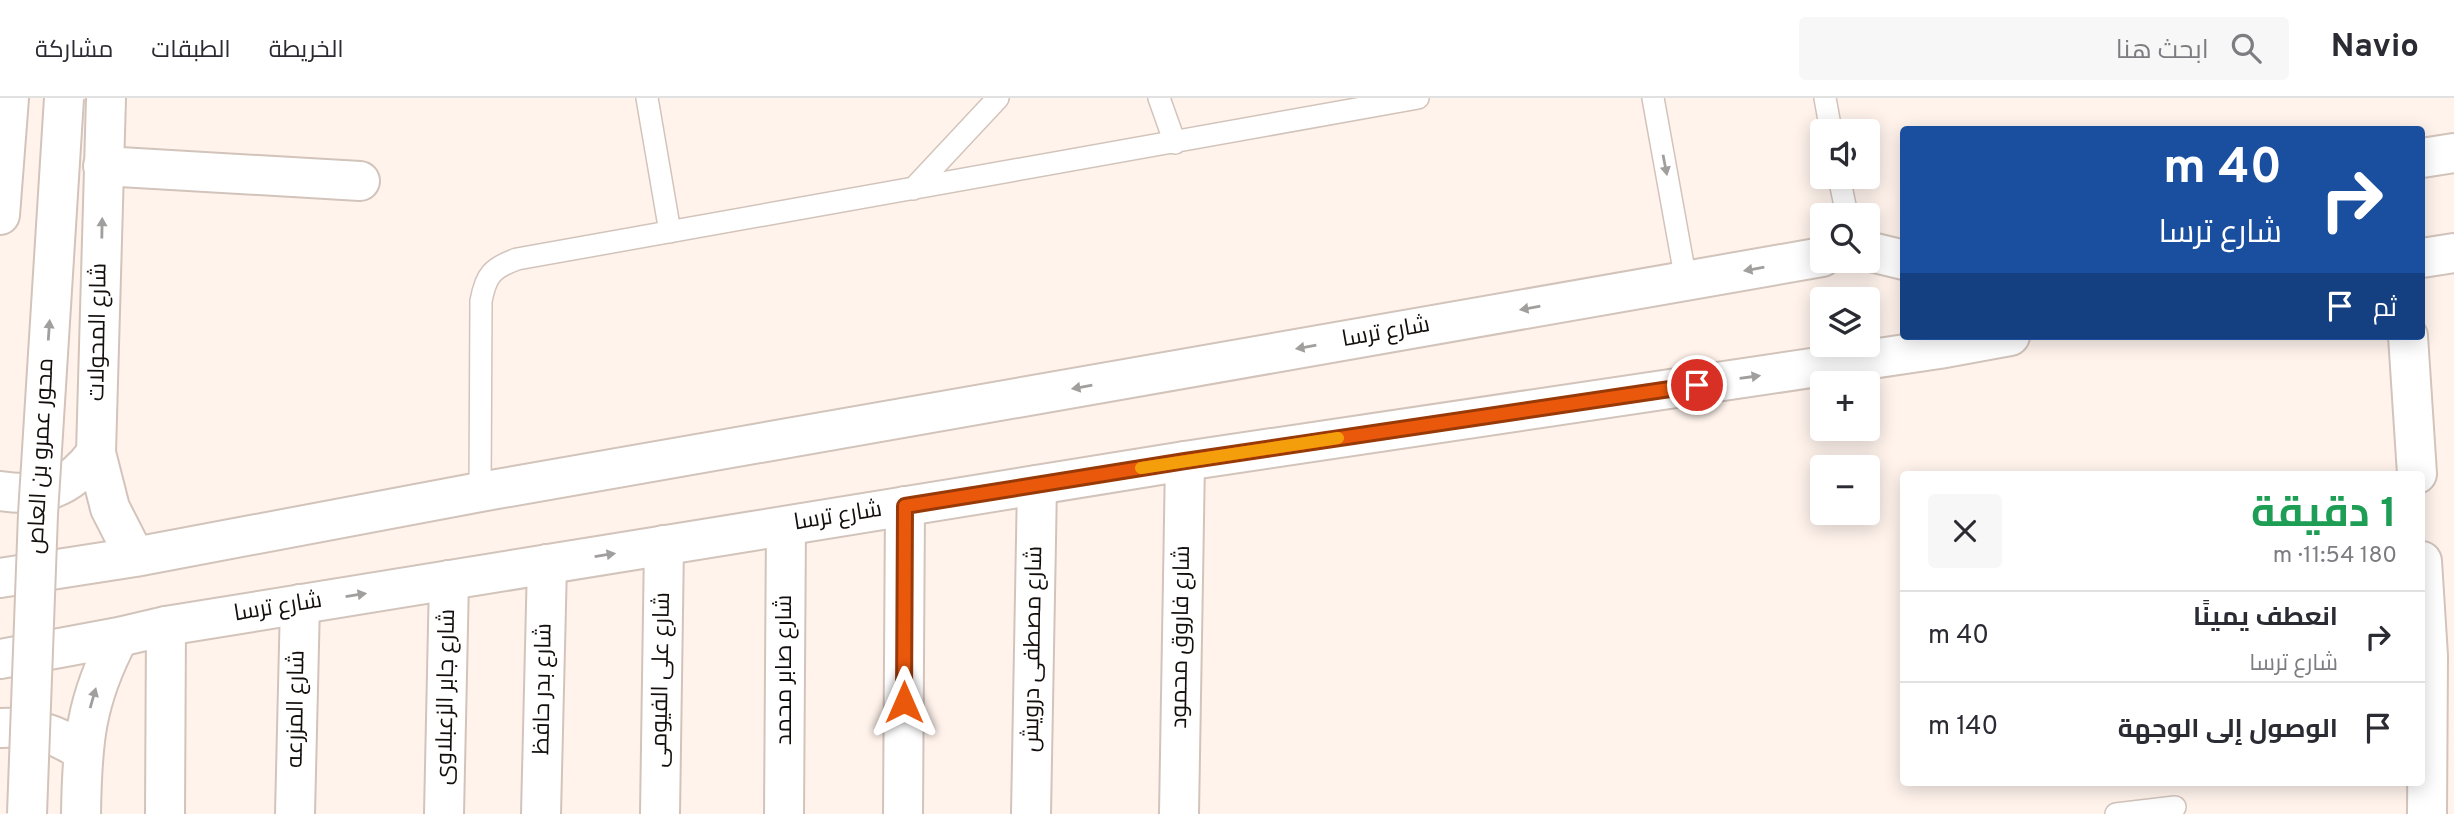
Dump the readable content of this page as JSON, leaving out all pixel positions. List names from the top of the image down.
{
  "streets": {
    "main road": [
      "شارع المحولات",
      "شارع ترسا",
      "محور عمرو بن العاص",
      "شارع فاروق محمود",
      "شارع مصطفى درويش",
      "شارع صابر محمد",
      "شارع على الفيومى",
      "شارع بدر حافظ",
      "شارع جابر الزعبلاوى",
      "شارع المزرعه"
    ]
  },
  "crossings": [
    ["شارع المحولات", "شارع ترسا"],
    ["شارع ترسا", "شارع فاروق محمود"],
    ["شارع ترسا", "شارع مصطفى درويش"],
    ["شارع ترسا", "شارع صابر محمد"],
    ["شارع ترسا", "شارع على الفيومى"],
    ["شارع ترسا", "شارع بدر حافظ"],
    ["شارع ترسا", "شارع جابر الزعبلاوى"],
    ["شارع ترسا", "شارع المزرعه"]
  ],
  "one_way": ["شارع المحولات"],
  "page": {
    "header": "Navio",
    "search": "ابحث هنا",
    "nav": ["الخريطة", "الطبقات", "مشاركة"],
    "map_buttons": ["+", "−"],
    "turn": ["40 m", "شارع ترسا"],
    "then": "ثم",
    "heading": ["1 دقيقة", "180 m · 11:54"],
    "list": [
      {
        "name": "انعطف يمينًا",
        "note": "شارع ترسا",
        "value": "40 m"
      },
      {
        "name": "الوصول إلى الوجهة",
        "value": "140 m"
      }
    ]
  }
}
